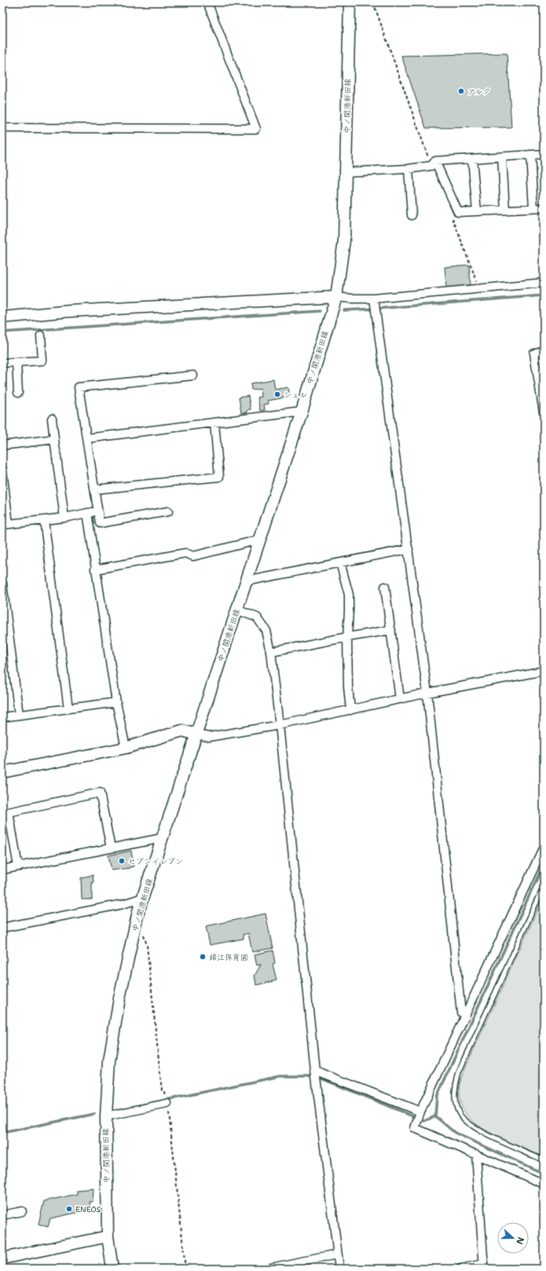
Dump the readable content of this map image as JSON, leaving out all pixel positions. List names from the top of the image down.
{
  "streets": {
    "main road": ["中ノ関港新田線"]
  },
  "places": [
    "アルク",
    "シェル",
    "セブンイレブン",
    "錦江保育園",
    "ENEOS"
  ],
  "north": "right"
}
